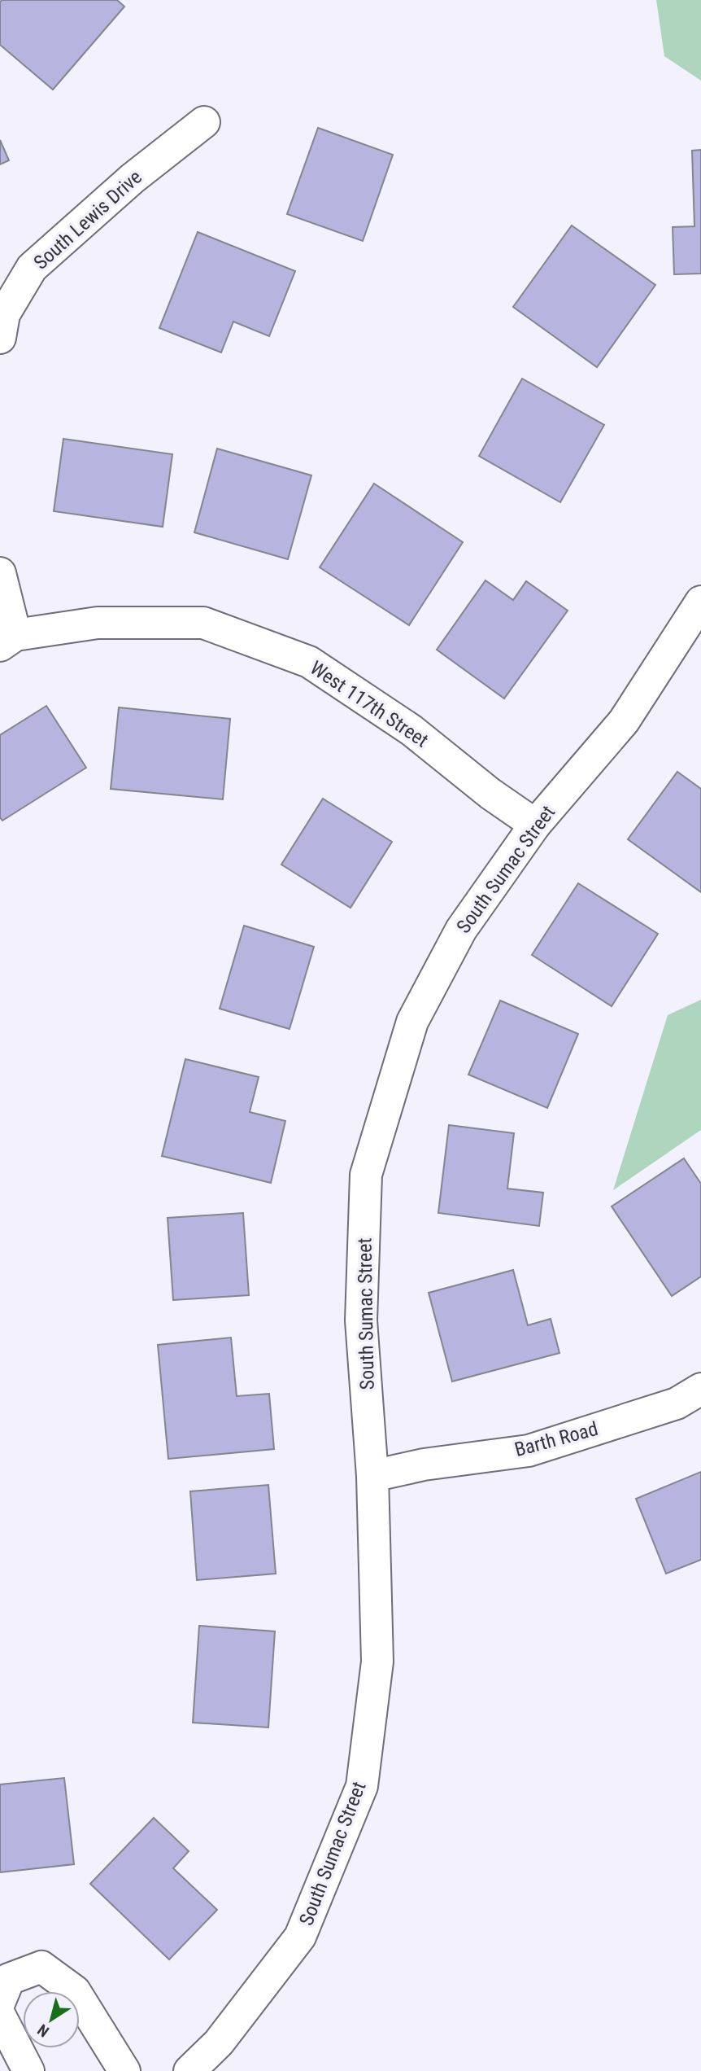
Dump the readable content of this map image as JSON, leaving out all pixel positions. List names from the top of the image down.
{
  "streets": {
    "street": [
      "South Lewis Drive",
      "West 117th Street",
      "South Sumac Street",
      "Barth Road"
    ]
  },
  "crossings": [
    ["West 117th Street", "South Sumac Street"],
    ["South Sumac Street", "Barth Road"]
  ],
  "north": "bottom left"
}
